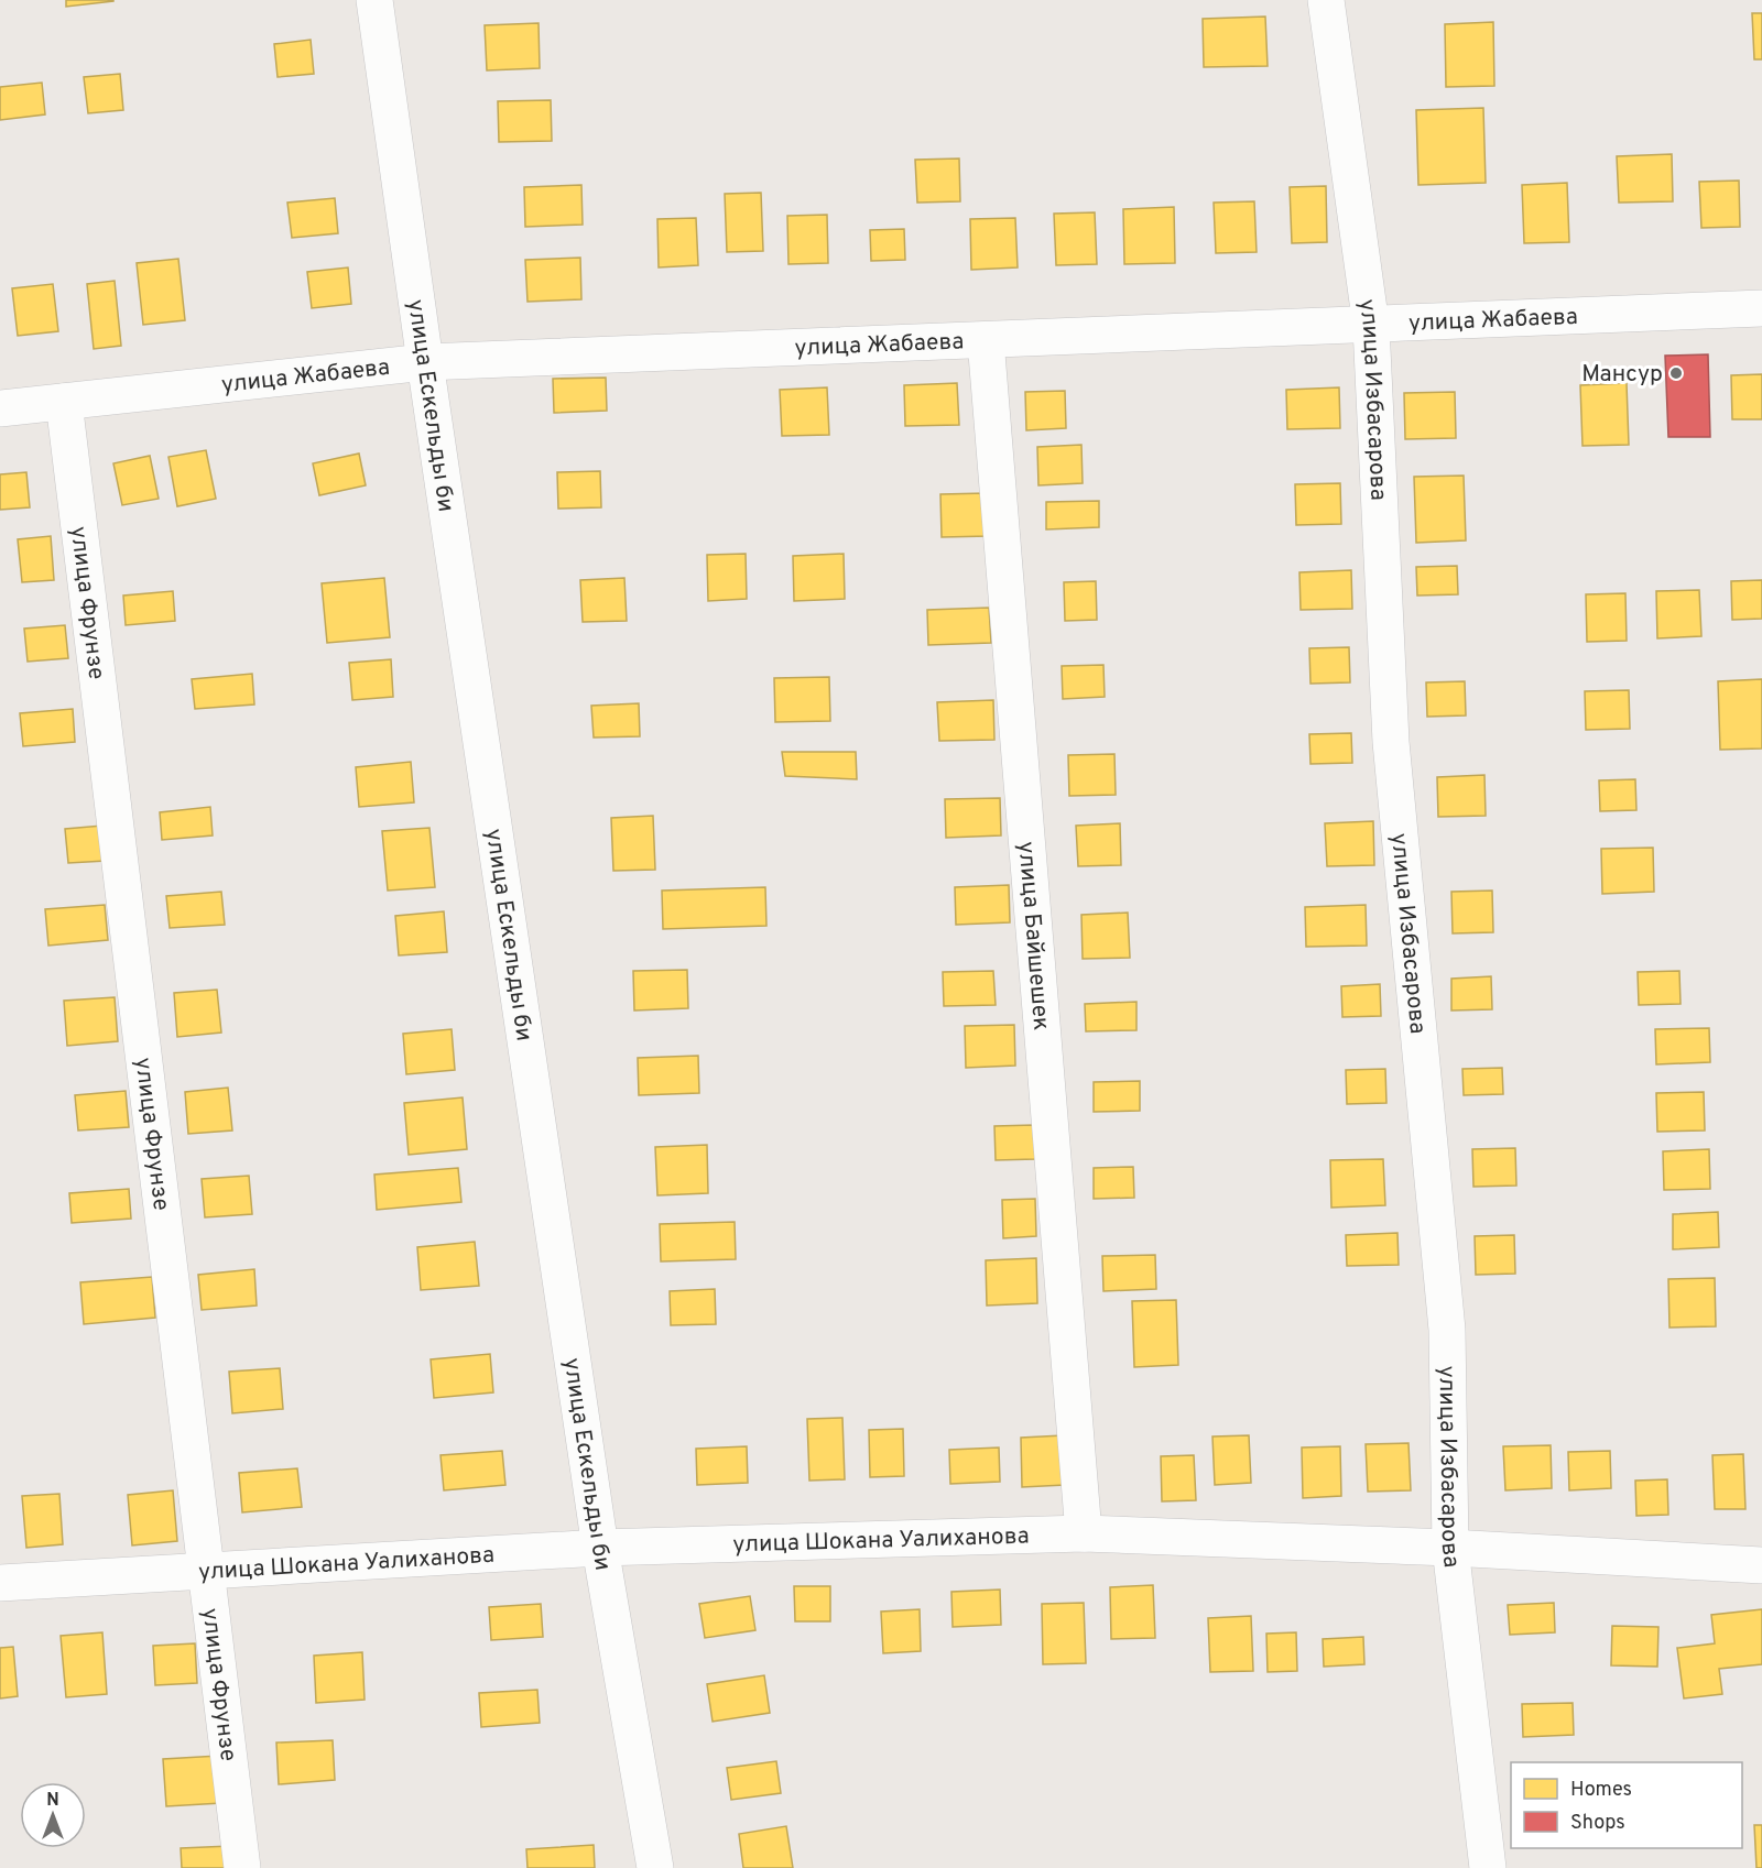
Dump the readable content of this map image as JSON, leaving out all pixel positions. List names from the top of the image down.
{
  "streets": {
    "street": [
      "улица Жабаева",
      "улица Избасарова",
      "улица Ескельды би",
      "улица Фрунзе",
      "улица Байшешек",
      "улица Шокана Уалиханова"
    ]
  },
  "crossings": [
    ["улица Жабаева", "улица Избасарова"],
    ["улица Жабаева", "улица Ескельды би"],
    ["улица Жабаева", "улица Фрунзе"],
    ["улица Жабаева", "улица Байшешек"],
    ["улица Избасарова", "улица Шокана Уалиханова"],
    ["улица Ескельды би", "улица Шокана Уалиханова"],
    ["улица Фрунзе", "улица Шокана Уалиханова"],
    ["улица Байшешек", "улица Шокана Уалиханова"]
  ],
  "places": ["Мансур"],
  "legend": ["Homes", "Shops"],
  "north": "top"
}
